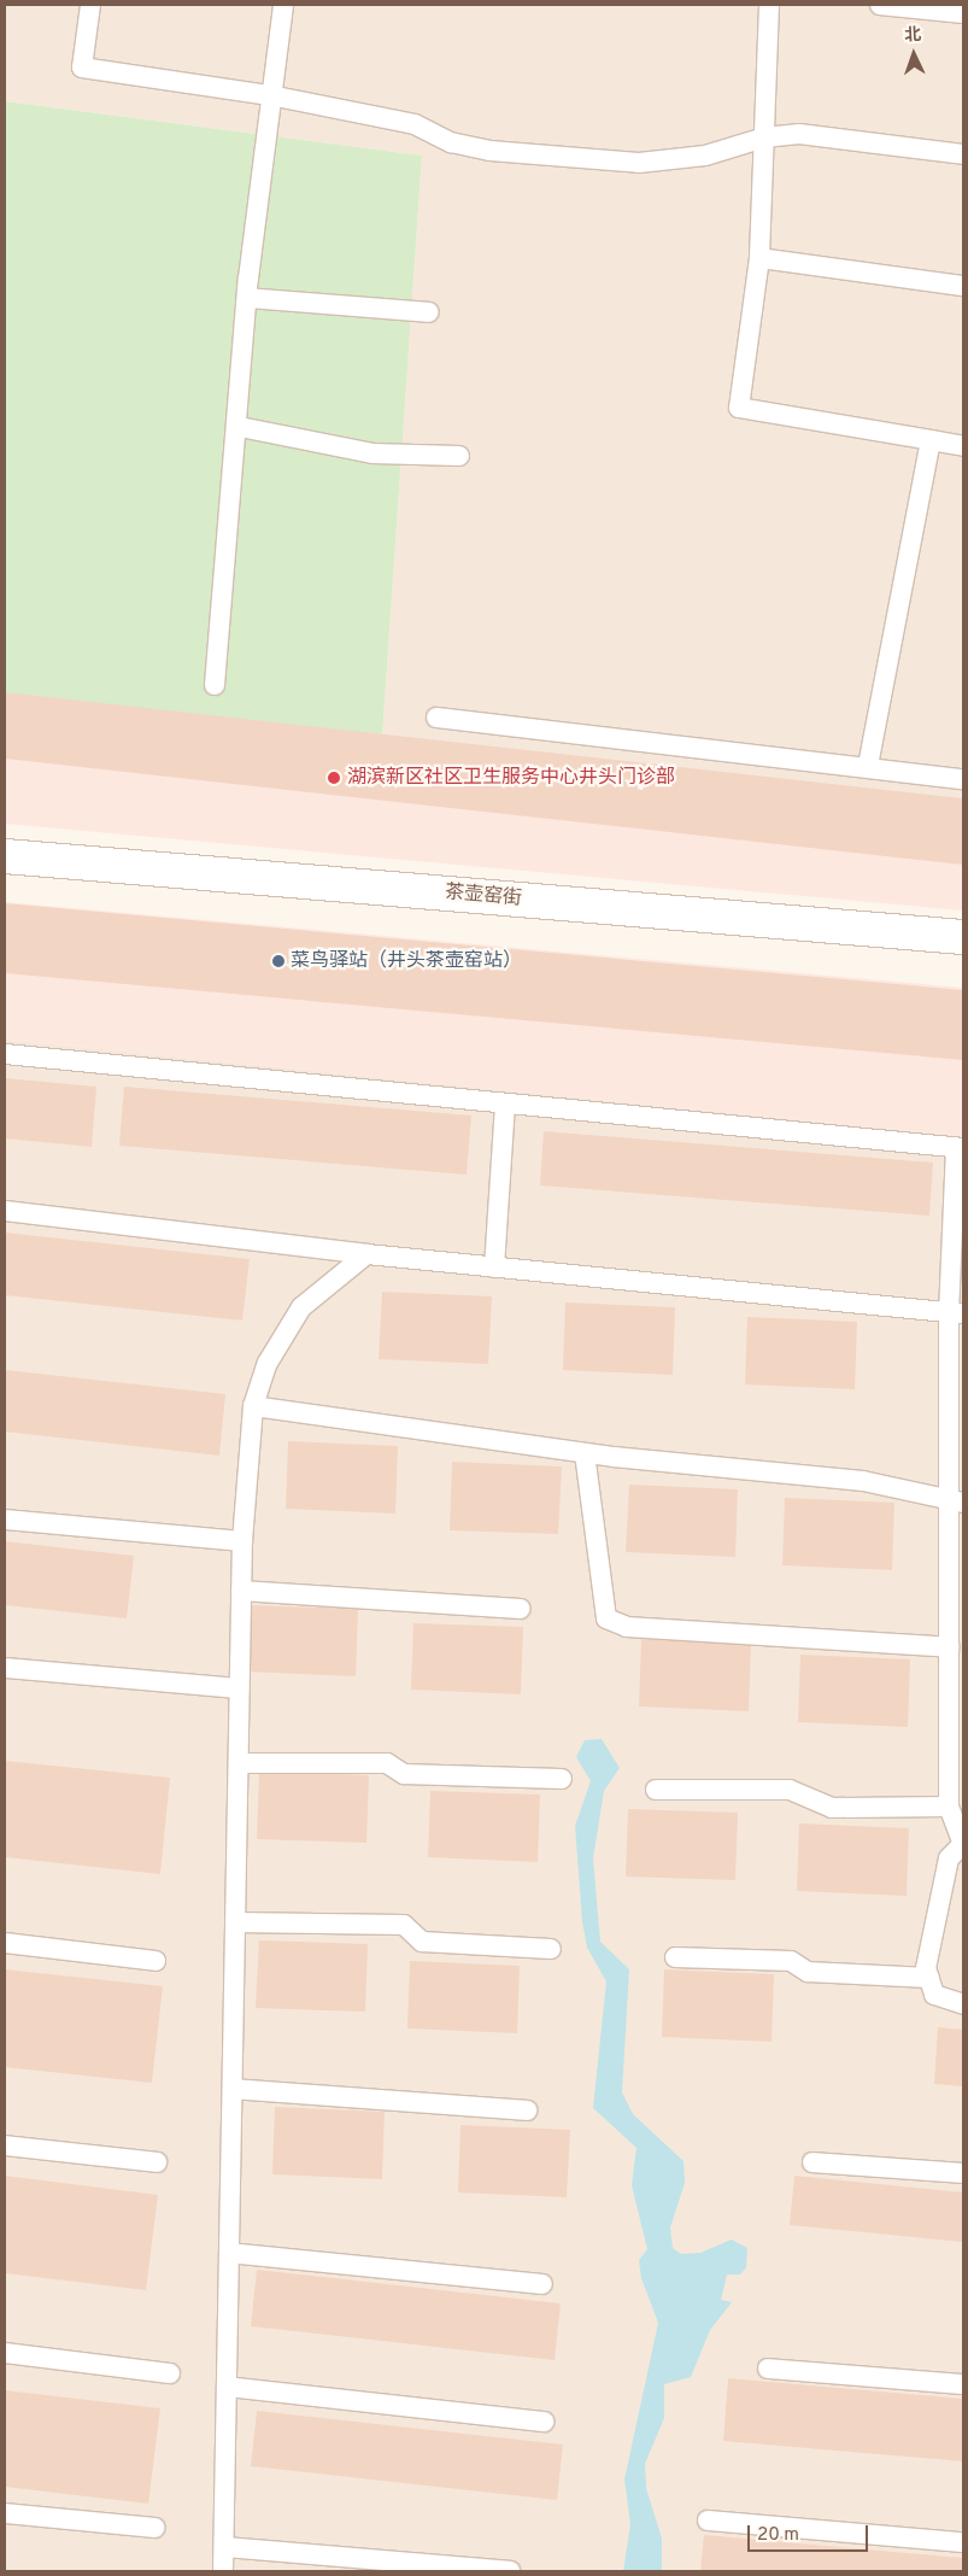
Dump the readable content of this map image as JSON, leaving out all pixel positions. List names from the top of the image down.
{
  "streets": {
    "street": ["茶壶窑街"]
  },
  "places": ["湖滨新区社区卫生服务中心井头门诊部", "菜鸟驿站（井头茶壶窑站）"],
  "scale_bar": "20 m",
  "north": "top"
}
